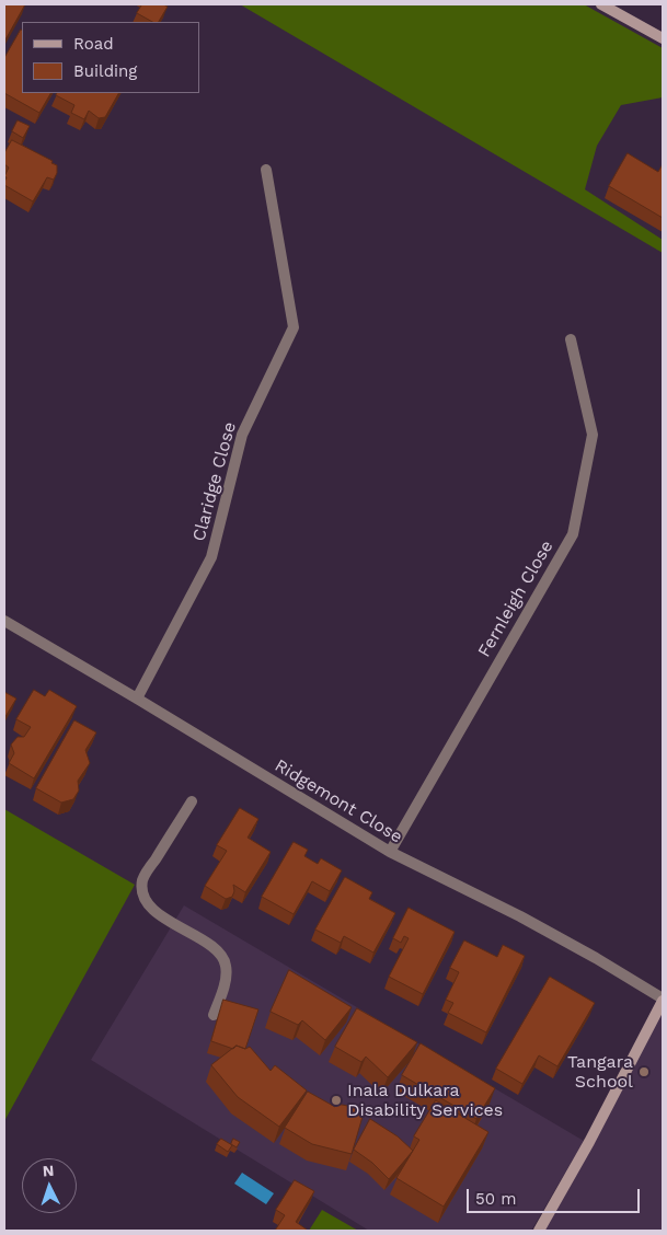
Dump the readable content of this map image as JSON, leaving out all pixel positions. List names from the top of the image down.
{
  "streets": {
    "street": ["Claridge Close", "Fernleigh Close", "Ridgemont Close"]
  },
  "crossings": [
    ["Claridge Close", "Ridgemont Close"],
    ["Fernleigh Close", "Ridgemont Close"]
  ],
  "places": ["Tangara School", "Inala Dulkara Disability Services"],
  "legend": ["Road", "Building"],
  "scale_bar": "50 m",
  "north": "top"
}
